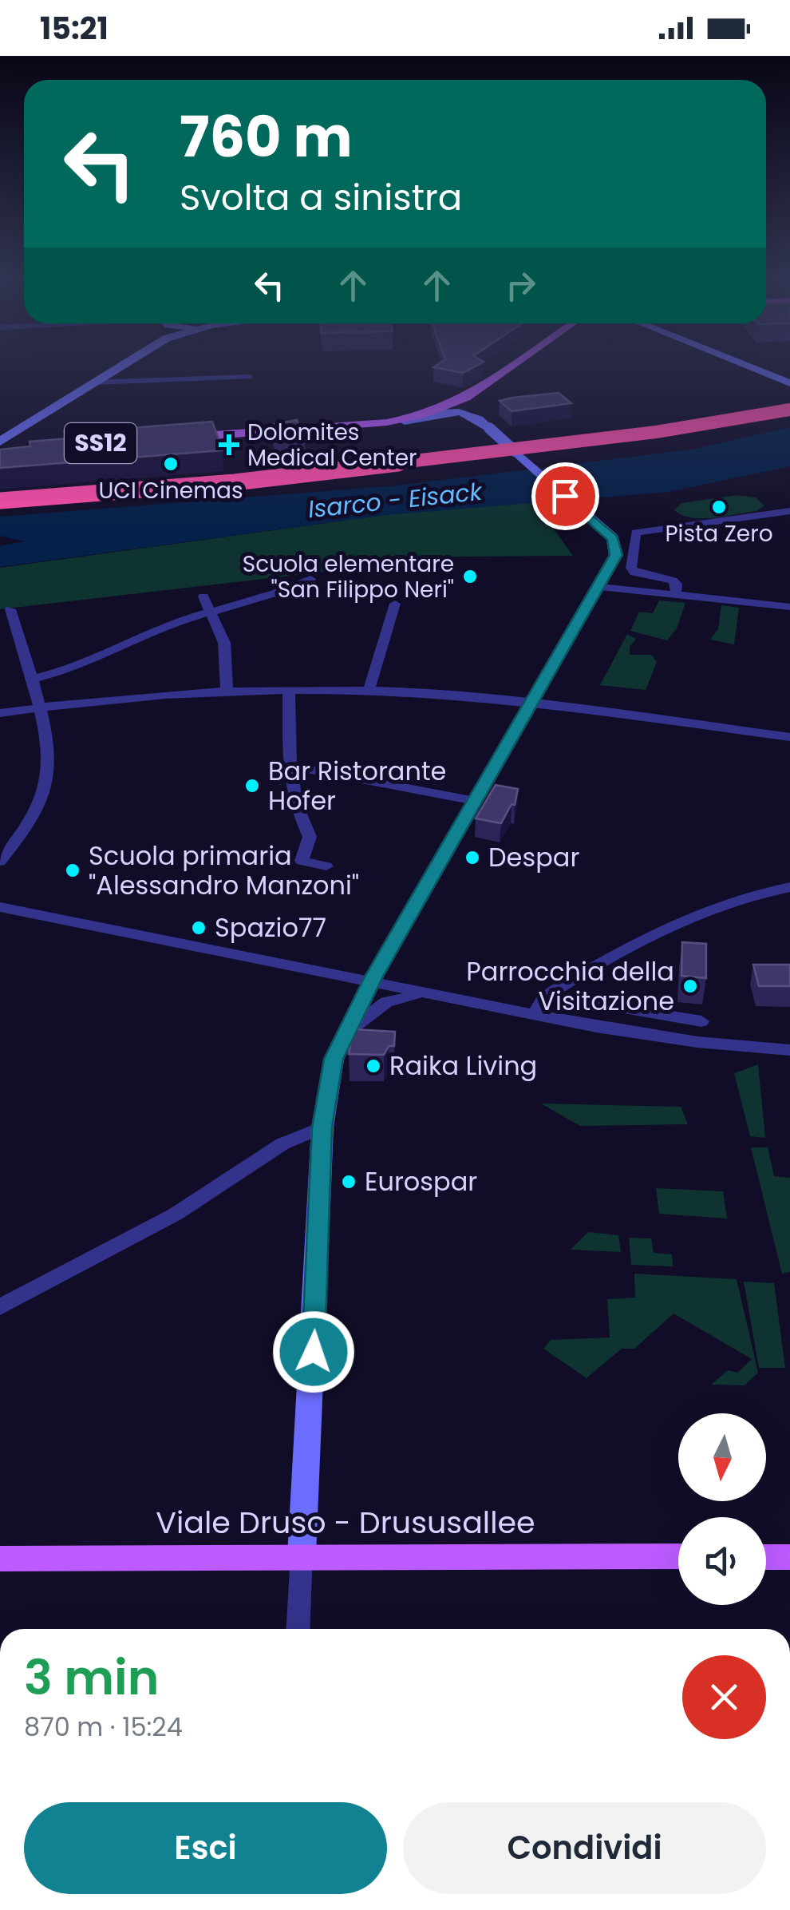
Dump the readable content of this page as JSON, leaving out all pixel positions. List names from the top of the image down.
{
  "streets": {
    "main road": ["Viale Druso - Drususallee"]
  },
  "water": ["Isarco - Eisack"],
  "places": {
    "health": ["Dolomites Medical Center"],
    "other": [
      "UCI Cinemas",
      "Pista Zero",
      "Scuola elementare \"San Filippo Neri\"",
      "Bar Ristorante Hofer",
      "Despar",
      "Scuola primaria \"Alessandro Manzoni\"",
      "Spazio77",
      "Parrocchia della Visitazione",
      "Raika Living",
      "Eurospar"
    ]
  },
  "north": "bottom",
  "page": {
    "status": "15:21",
    "turn": ["760 m", "Svolta a sinistra"],
    "heading": ["3 min", "870 m · 15:24"],
    "buttons": ["Esci", "Condividi"]
  }
}
